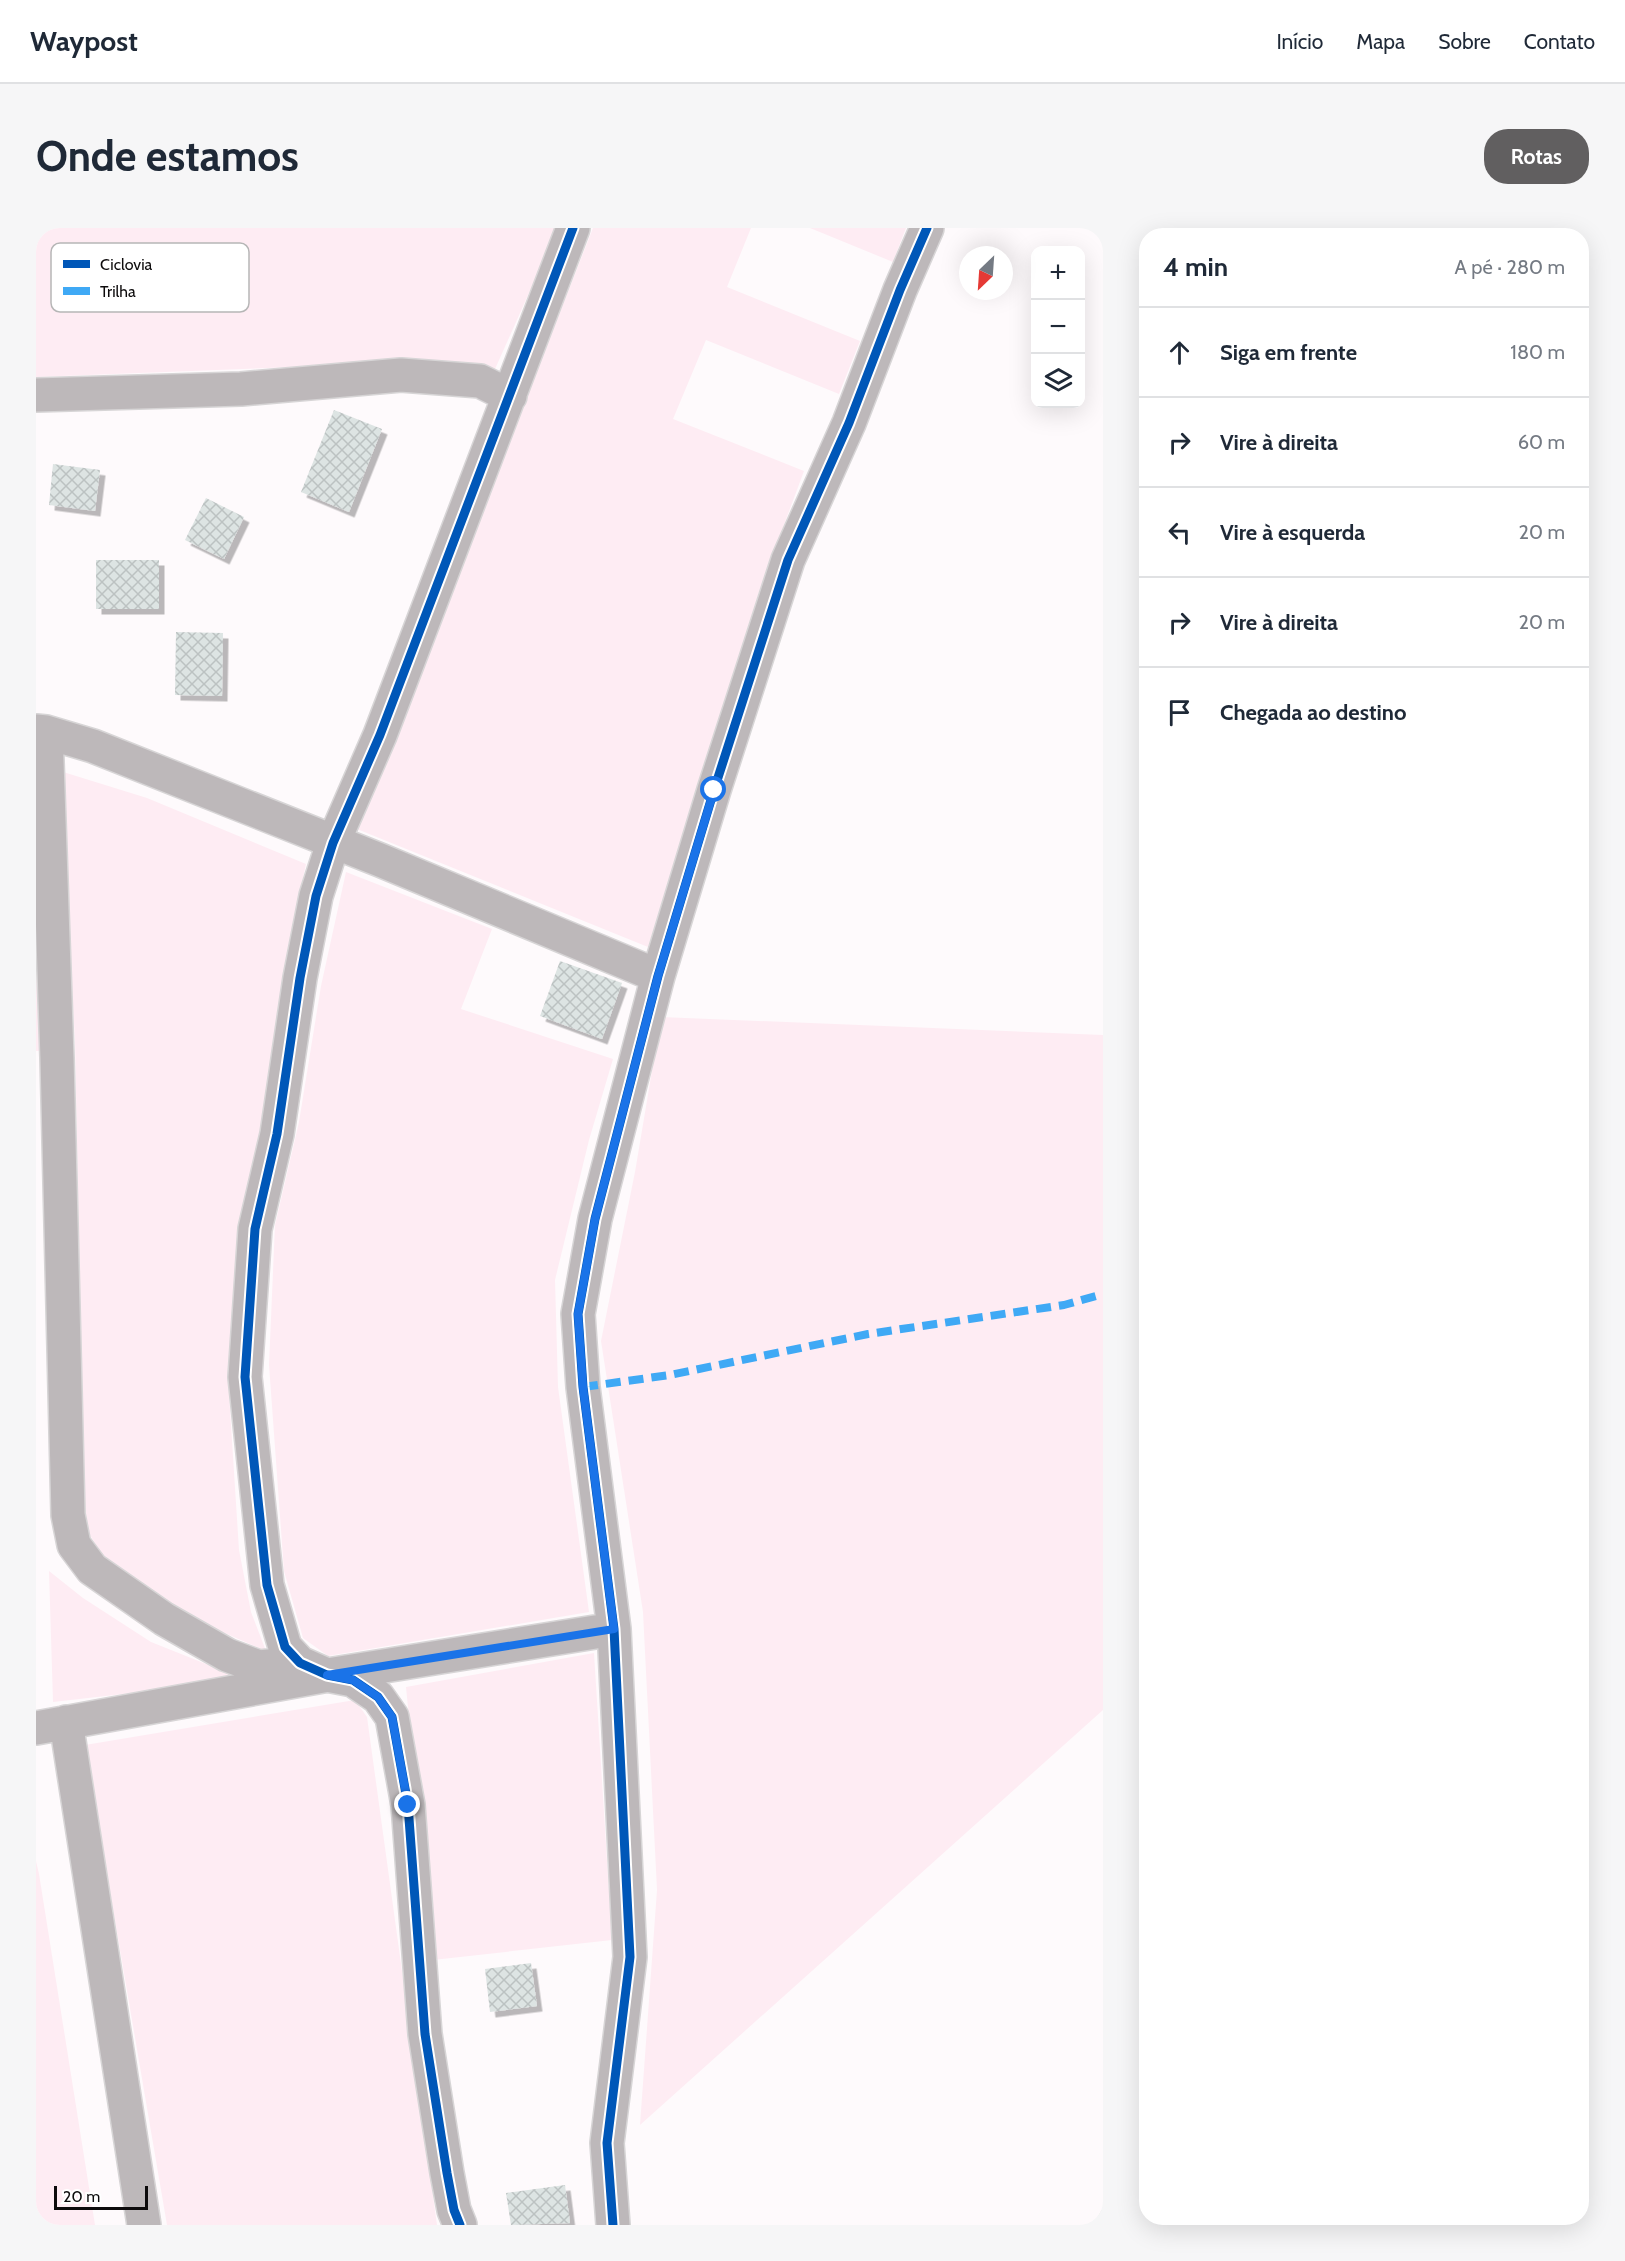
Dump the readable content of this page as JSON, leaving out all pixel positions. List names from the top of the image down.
{
  "legend": ["Ciclovia", "Trilha"],
  "scale_bar": "20 m",
  "north": "bottom left",
  "page": {
    "header": "Waypost",
    "nav": [
      "Início",
      "Mapa",
      "Sobre",
      "Contato"
    ],
    "buttons": "Rotas",
    "title": "Onde estamos",
    "heading": ["4 min", "A pé · 280 m"],
    "map_buttons": ["+", "−"],
    "list": [
      ["Siga em frente", "180 m"],
      ["Vire à direita", "60 m"],
      ["Vire à esquerda", "20 m"],
      ["Vire à direita", "20 m"],
      "Chegada ao destino"
    ],
    "scale": "20 m"
  }
}
